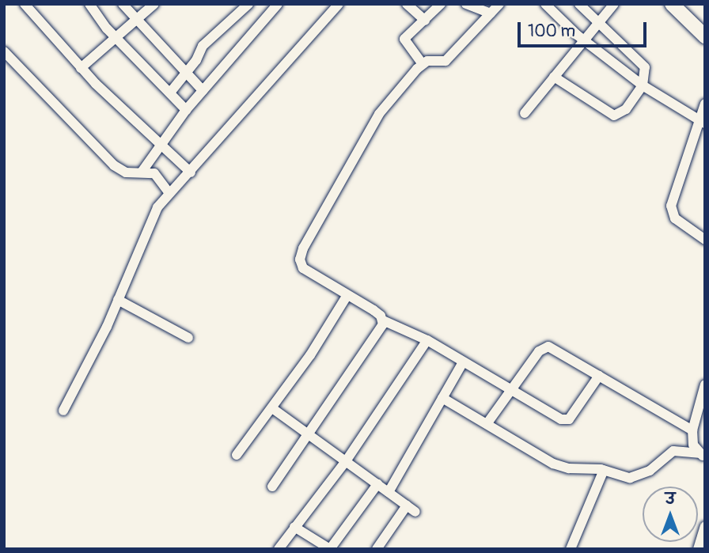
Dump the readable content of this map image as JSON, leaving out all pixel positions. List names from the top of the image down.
{
  "scale_bar": "100 m",
  "north": "top"
}
